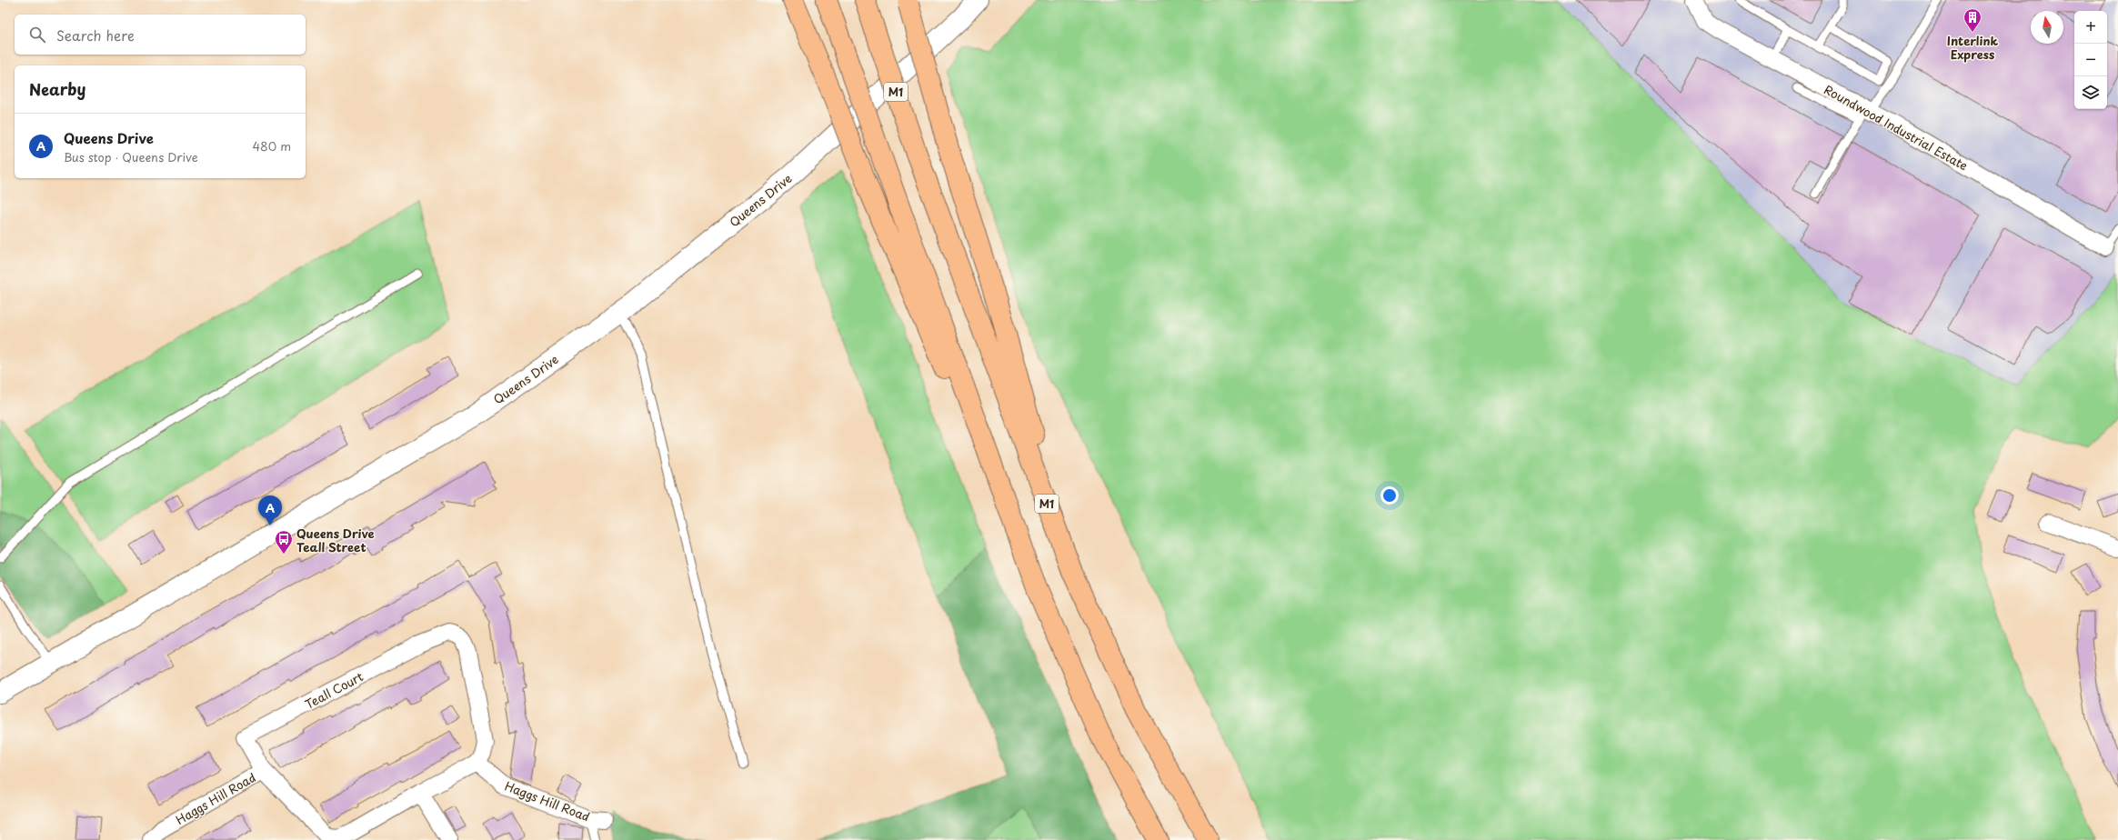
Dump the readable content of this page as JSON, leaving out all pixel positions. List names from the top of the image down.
{
  "streets": {
    "highway": ["M1"],
    "street": [
      "Roundwood Industrial Estate",
      "Queens Drive",
      "Teall Court",
      "Haggs Hill Road"
    ]
  },
  "crossings": [
    ["Teall Court", "Haggs Hill Road"]
  ],
  "places": {
    "building": ["Interlink Express"],
    "bus stop": ["Queens Drive Teall Street"]
  },
  "north": "top",
  "page": {
    "map_buttons": ["+", "−"],
    "search": "Search here",
    "heading": "Nearby",
    "list": [
      {
        "mark": "A",
        "name": "Queens Drive",
        "note": "Bus stop · Queens Drive",
        "value": "480 m"
      }
    ],
    "pins": "A"
  }
}
